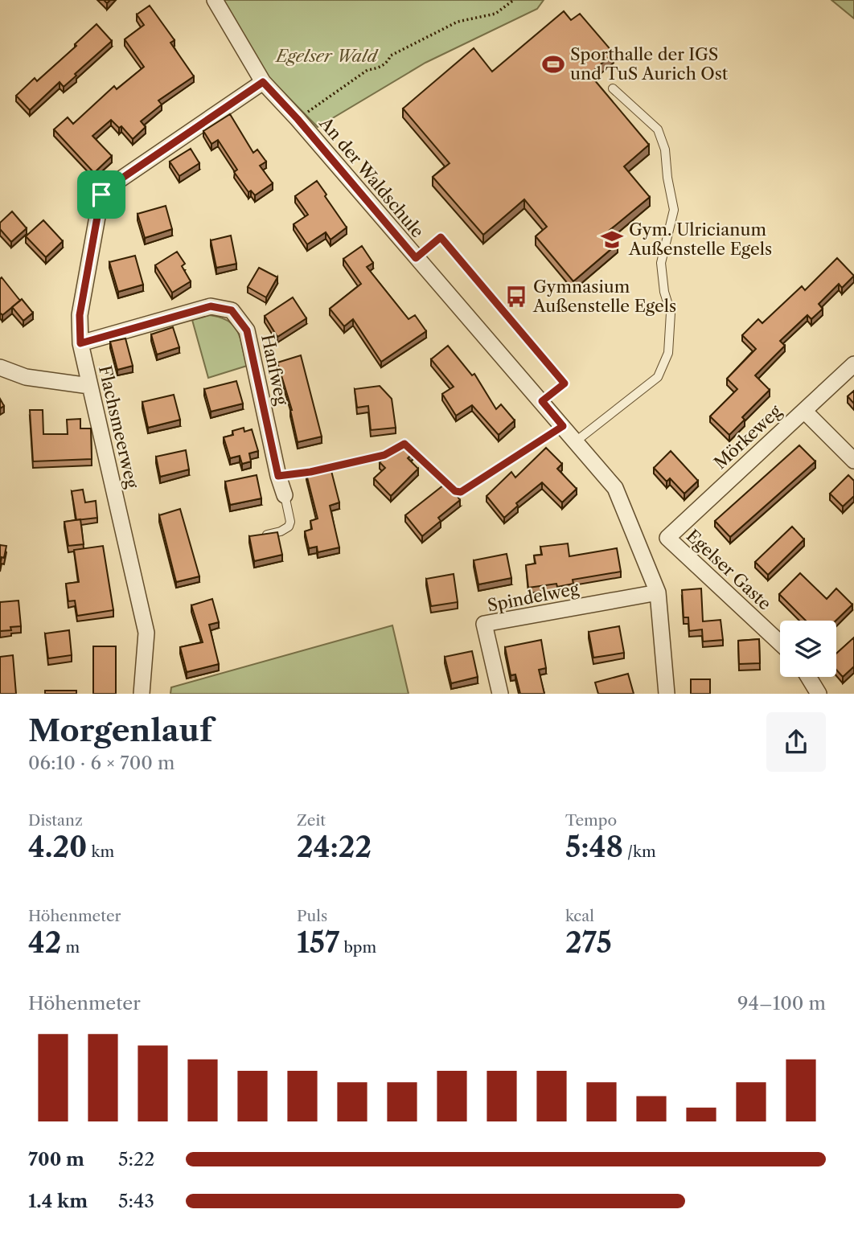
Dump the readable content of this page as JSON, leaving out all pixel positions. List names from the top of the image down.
{
  "streets": {
    "street": [
      "An der Waldschule",
      "Hanfweg",
      "Flachsmeerweg",
      "Mörkeweg",
      "Egelser Gaste",
      "Spindelweg"
    ]
  },
  "crossings": [
    ["An der Waldschule", "Flachsmeerweg"],
    ["An der Waldschule", "Spindelweg"],
    ["Hanfweg", "Flachsmeerweg"],
    ["Mörkeweg", "Egelser Gaste"]
  ],
  "parks": ["Egelser Wald"],
  "places": {
    "sports": ["Sporthalle der IGS und TuS Aurich Ost"],
    "school or university": ["Gym. Ulricianum Außenstelle Egels"],
    "bus stop": ["Gymnasium Außenstelle Egels"]
  },
  "page": {
    "heading": ["Morgenlauf", "06:10 · 6 × 700 m"],
    "stats": [
      ["Distanz", "4.20 km"],
      ["Zeit", "24:22"],
      ["Tempo", "5:48 /km"],
      ["Höhenmeter", "42 m"],
      ["Puls", "157 bpm"],
      ["kcal", "275"]
    ],
    "chart": ["Höhenmeter", "94–100 m"],
    "list": [
      {
        "name": "700 m",
        "note": "5:22"
      },
      {
        "name": "1.4 km",
        "note": "5:43"
      }
    ]
  }
}
